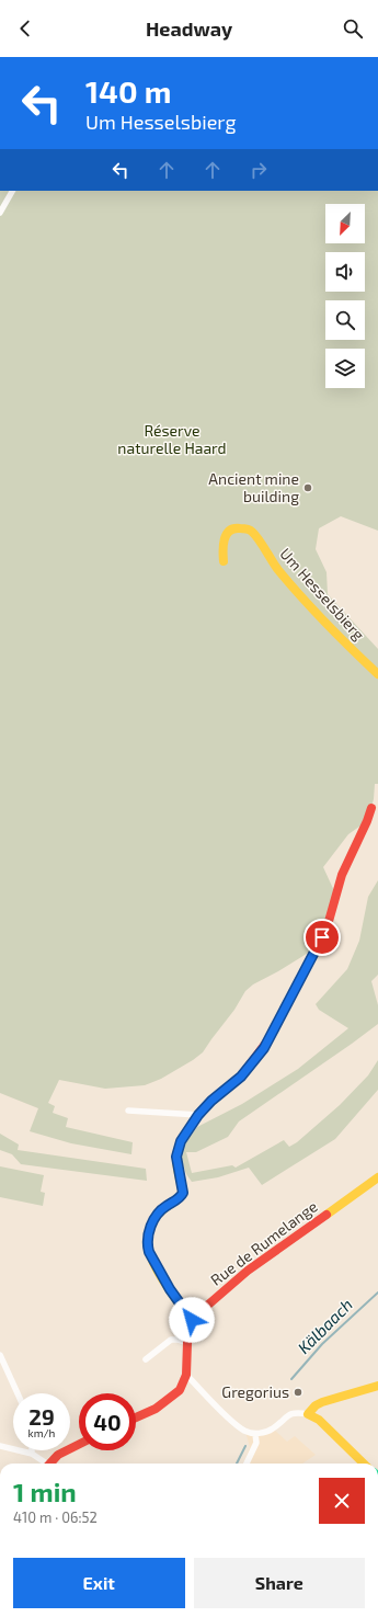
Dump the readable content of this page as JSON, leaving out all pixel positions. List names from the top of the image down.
{
  "streets": {
    "street": ["Um Hesselsbierg", "Rue de Rumelange"]
  },
  "water": ["Kälbaach"],
  "parks": ["Réserve naturelle Haard"],
  "places": ["Ancient mine building", "Gregorius"],
  "north": "bottom left",
  "page": {
    "header": "Headway",
    "turn": ["140 m", "Um Hesselsbierg"],
    "speed": "29 km/h",
    "limit": "40",
    "heading": ["1 min", "410 m · 06:52"],
    "buttons": ["Exit", "Share"]
  }
}
